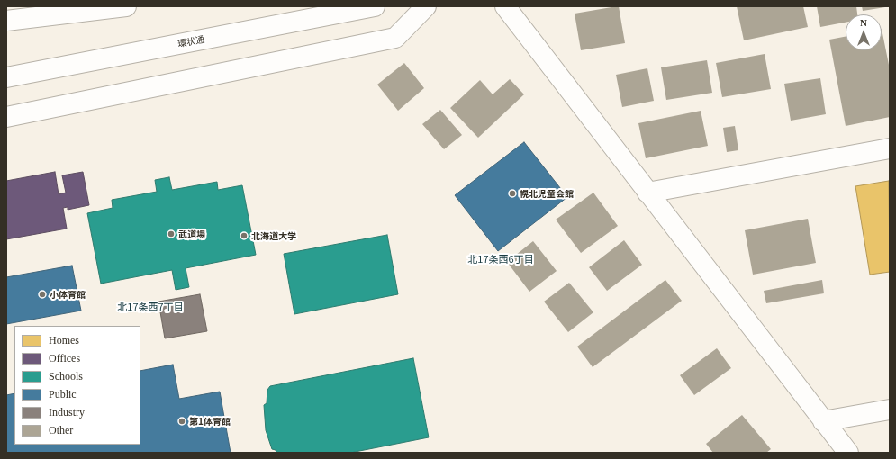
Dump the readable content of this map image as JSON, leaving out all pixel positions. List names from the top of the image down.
{
  "streets": {
    "street": ["環状通"]
  },
  "districts": ["北17条西6丁目", "北17条西7丁目"],
  "places": [
    "幌北児童会館",
    "武道場",
    "北海道大学",
    "小体育館",
    "第1体育館"
  ],
  "legend": [
    "Homes",
    "Offices",
    "Schools",
    "Public",
    "Industry",
    "Other"
  ],
  "north": "top"
}
